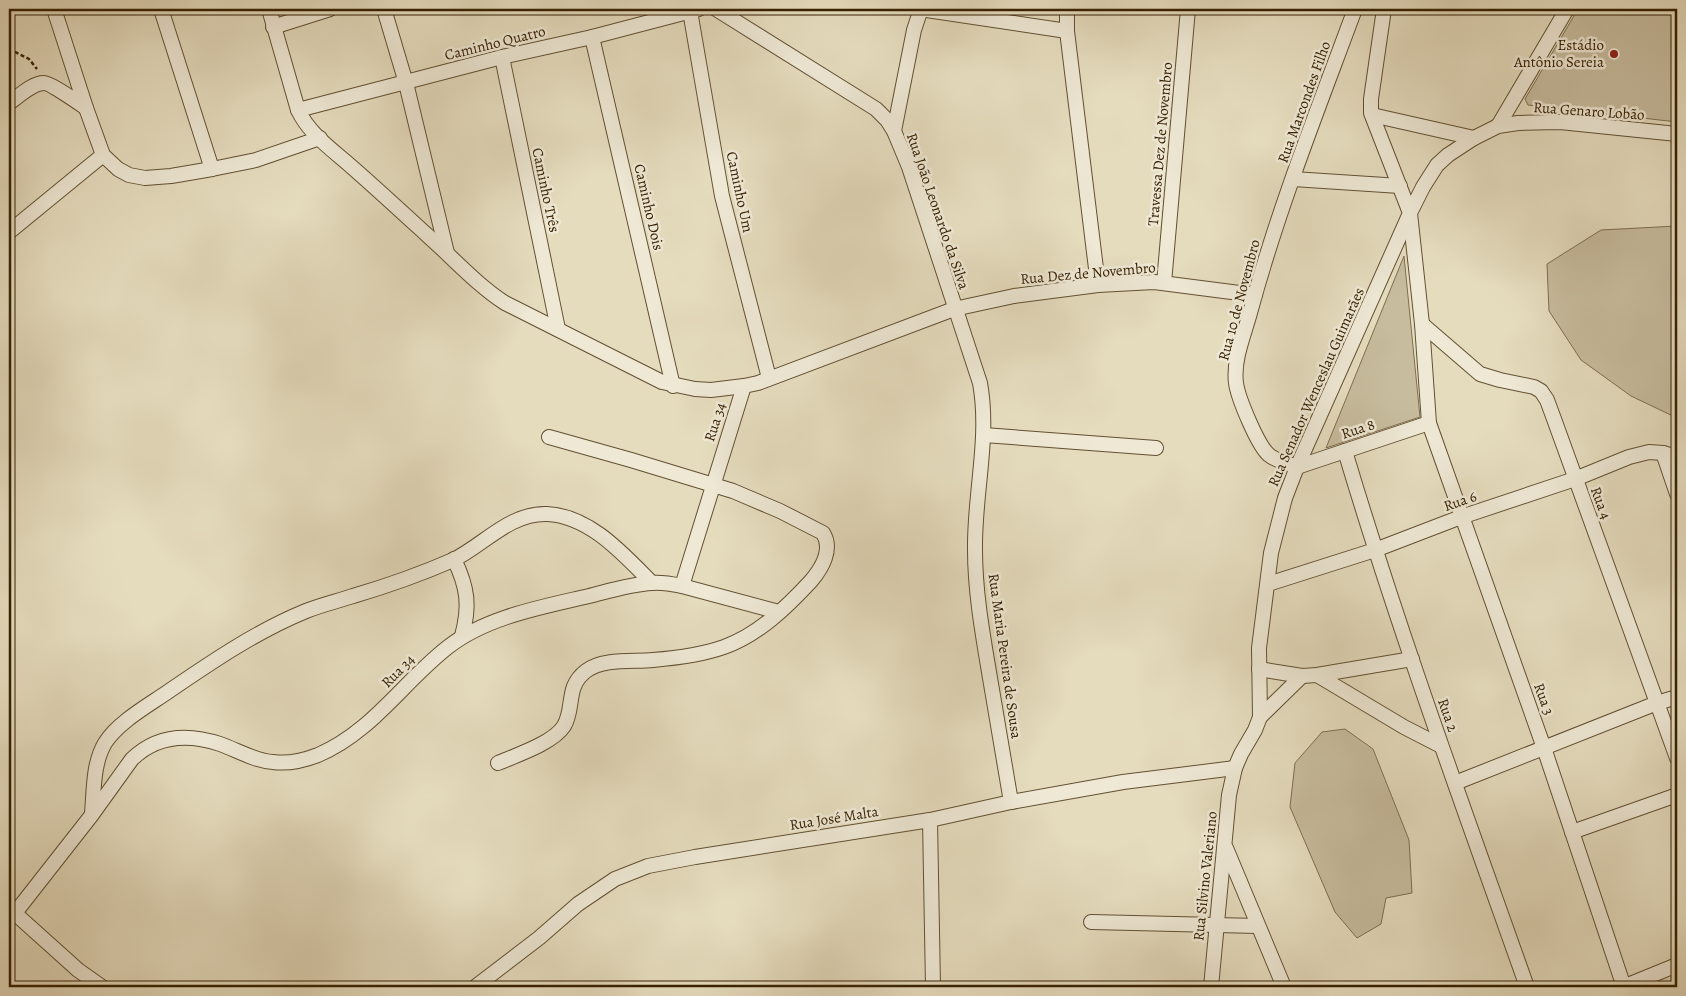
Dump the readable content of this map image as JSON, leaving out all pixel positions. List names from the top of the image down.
{
  "streets": {
    "street": [
      "Caminho Quatro",
      "Rua Marcondes Filho",
      "Rua Genaro Lobão",
      "Travessa Dez de Novembro",
      "Caminho Três",
      "Caminho Um",
      "Caminho Dois",
      "Rua João Leonardo da Silva",
      "Rua Dez de Novembro",
      "Rua 10 de Novembro",
      "Rua Senador Wenceslau Guimarães",
      "Rua 34",
      "Rua 8",
      "Rua 6",
      "Rua 4",
      "Rua Maria Pereira de Sousa",
      "Rua 3",
      "Rua 2",
      "Rua José Malta",
      "Rua Silvino Valeriano"
    ]
  },
  "crossings": [
    ["Caminho Quatro", "Caminho Três"],
    ["Caminho Quatro", "Caminho Um"],
    ["Caminho Quatro", "Caminho Dois"],
    ["Caminho Quatro", "Rua Dez de Novembro"],
    ["Rua Marcondes Filho", "Rua 10 de Novembro"],
    ["Rua Genaro Lobão", "Rua Senador Wenceslau Guimarães"],
    ["Travessa Dez de Novembro", "Rua Dez de Novembro"],
    ["Caminho Três", "Rua Dez de Novembro"],
    ["Caminho Um", "Rua Dez de Novembro"],
    ["Caminho Dois", "Rua Dez de Novembro"],
    ["Rua João Leonardo da Silva", "Rua Dez de Novembro"],
    ["Rua João Leonardo da Silva", "Rua Maria Pereira de Sousa"],
    ["Rua Dez de Novembro", "Rua 10 de Novembro"],
    ["Rua Dez de Novembro", "Rua 34"],
    ["Rua Dez de Novembro", "Rua Maria Pereira de Sousa"],
    ["Rua 10 de Novembro", "Rua Senador Wenceslau Guimarães"],
    ["Rua 10 de Novembro", "Rua 8"],
    ["Rua Senador Wenceslau Guimarães", "Rua 8"],
    ["Rua Senador Wenceslau Guimarães", "Rua 6"],
    ["Rua Senador Wenceslau Guimarães", "Rua 3"],
    ["Rua Senador Wenceslau Guimarães", "Rua Silvino Valeriano"],
    ["Rua 8", "Rua 3"],
    ["Rua 8", "Rua 2"],
    ["Rua 6", "Rua 4"],
    ["Rua 6", "Rua 3"],
    ["Rua 6", "Rua 2"],
    ["Rua 4", "Rua 3"],
    ["Rua Maria Pereira de Sousa", "Rua José Malta"],
    ["Rua José Malta", "Rua Silvino Valeriano"]
  ],
  "places": ["Estádio Antônio Sereia"]
}
